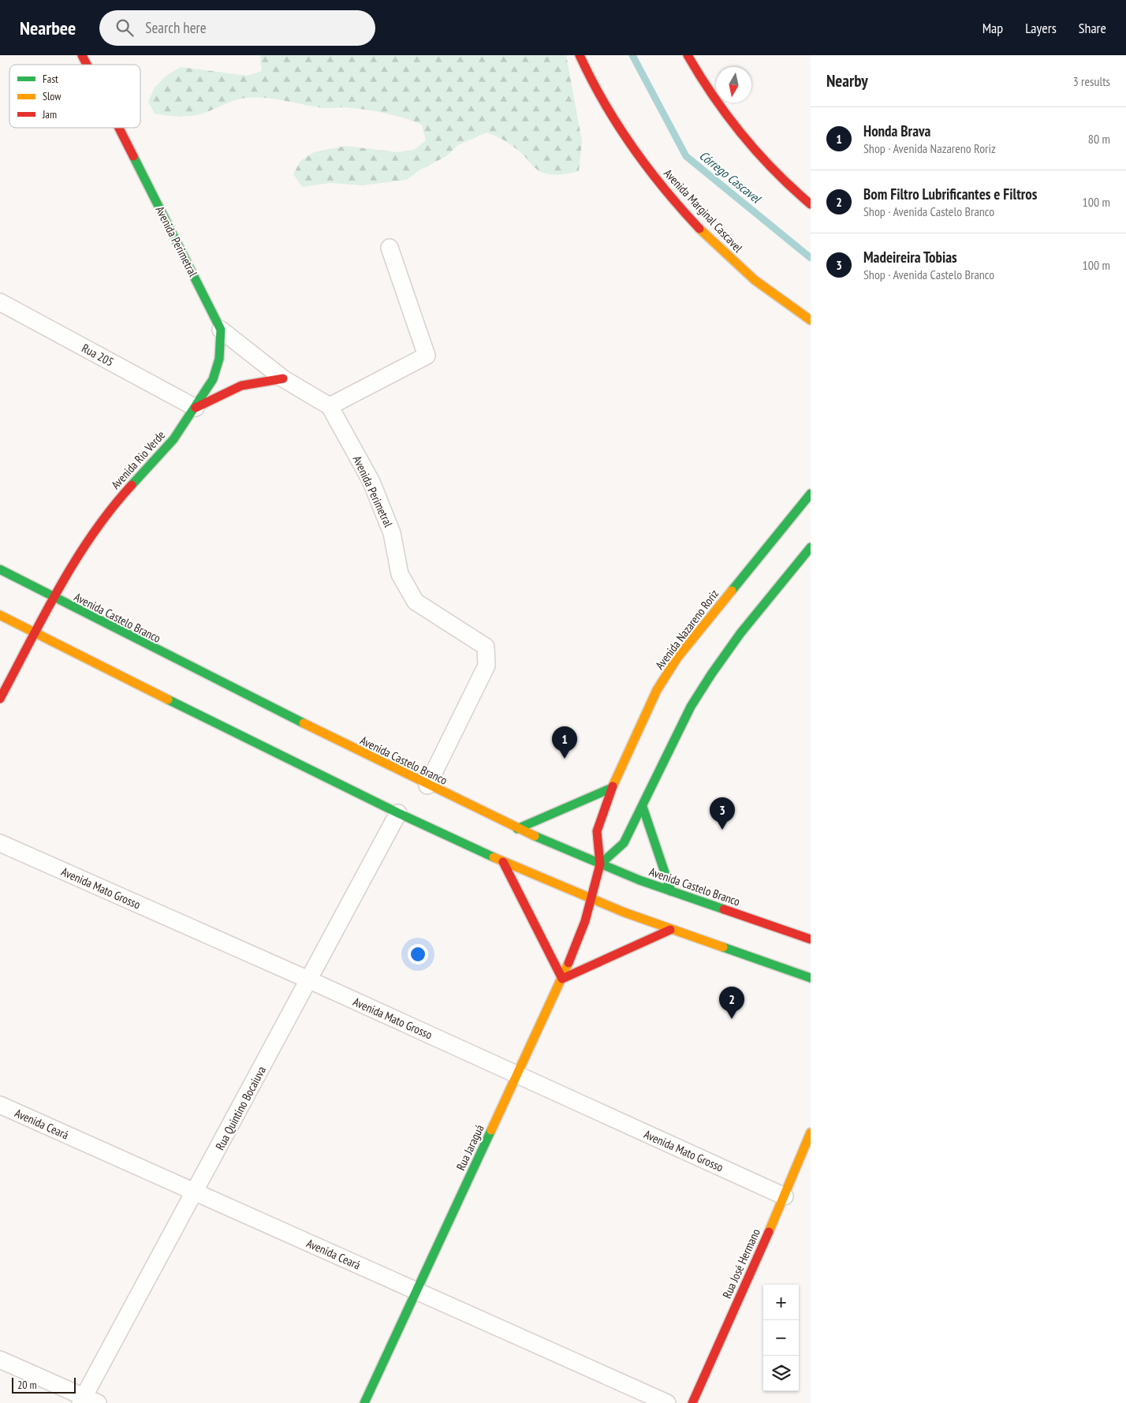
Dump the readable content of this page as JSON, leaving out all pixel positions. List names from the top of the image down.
{
  "streets": {
    "main road": [
      "Avenida Marginal Cascavel",
      "Avenida Perimetral",
      "Avenida Rio Verde",
      "Avenida Castelo Branco",
      "Avenida Nazareno Roriz",
      "Rua Jaraguá",
      "Rua José Hermano"
    ],
    "street": [
      "Rua 205",
      "Avenida Mato Grosso",
      "Rua Quintino Bocaiuva",
      "Avenida Ceará"
    ]
  },
  "crossings": [
    ["Avenida Perimetral", "Avenida Rio Verde"],
    ["Avenida Perimetral", "Avenida Castelo Branco"],
    ["Rua 205", "Avenida Rio Verde"],
    ["Avenida Rio Verde", "Avenida Castelo Branco"],
    ["Avenida Castelo Branco", "Avenida Nazareno Roriz"],
    ["Avenida Nazareno Roriz", "Rua Jaraguá"],
    ["Avenida Mato Grosso", "Rua Quintino Bocaiuva"],
    ["Avenida Mato Grosso", "Rua Jaraguá"],
    ["Avenida Mato Grosso", "Rua José Hermano"],
    ["Rua Quintino Bocaiuva", "Avenida Ceará"],
    ["Avenida Ceará", "Rua Jaraguá"]
  ],
  "water": ["Córrego Cascavel"],
  "legend": ["Fast", "Slow", "Jam"],
  "scale_bar": "20 m",
  "north": "bottom",
  "page": {
    "header": "Nearbee",
    "search": "Search here",
    "nav": ["Map", "Layers", "Share"],
    "heading": ["Nearby", "3 results"],
    "list": [
      {
        "mark": "1",
        "name": "Honda Brava",
        "note": "Shop · Avenida Nazareno Roriz",
        "value": "80 m"
      },
      {
        "mark": "2",
        "name": "Bom Filtro Lubrificantes e Filtros",
        "note": "Shop · Avenida Castelo Branco",
        "value": "100 m"
      },
      {
        "mark": "3",
        "name": "Madeireira Tobias",
        "note": "Shop · Avenida Castelo Branco",
        "value": "100 m"
      }
    ],
    "pins": ["1", "3", "2"],
    "map_buttons": ["+", "−"],
    "scale": "20 m"
  }
}
